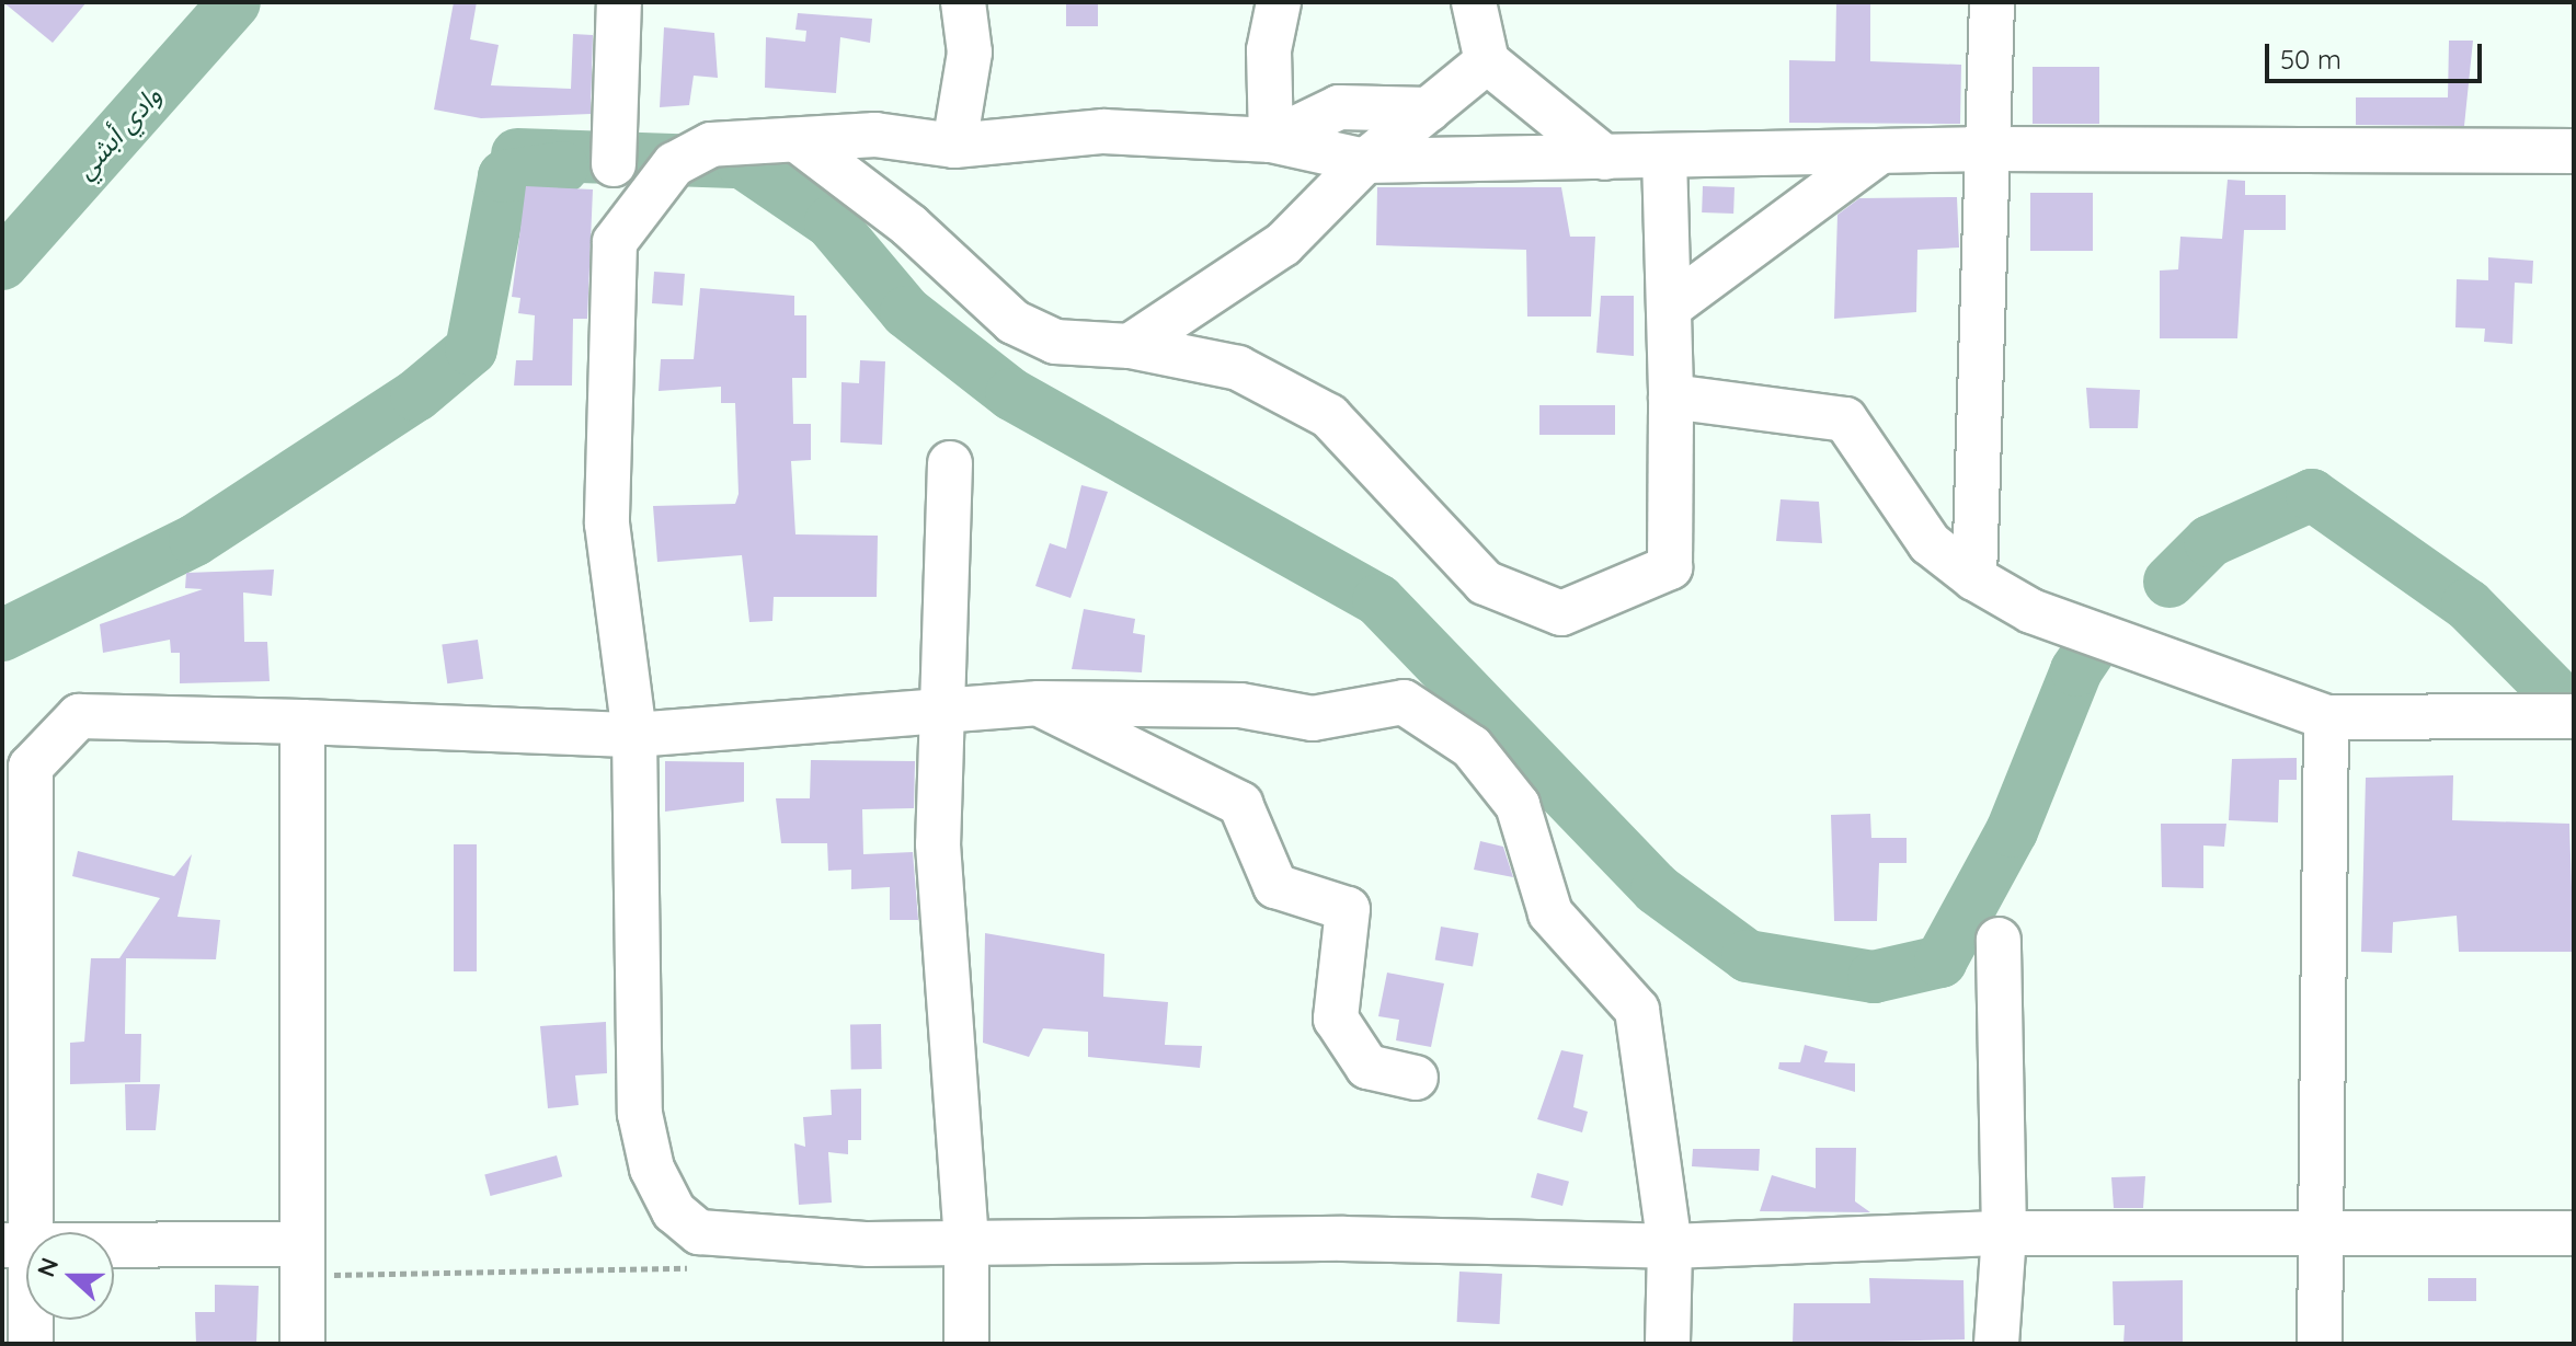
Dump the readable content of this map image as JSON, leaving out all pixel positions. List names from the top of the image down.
{
  "water": ["وادي أبشي"],
  "scale_bar": "50 m",
  "north": "left"
}
